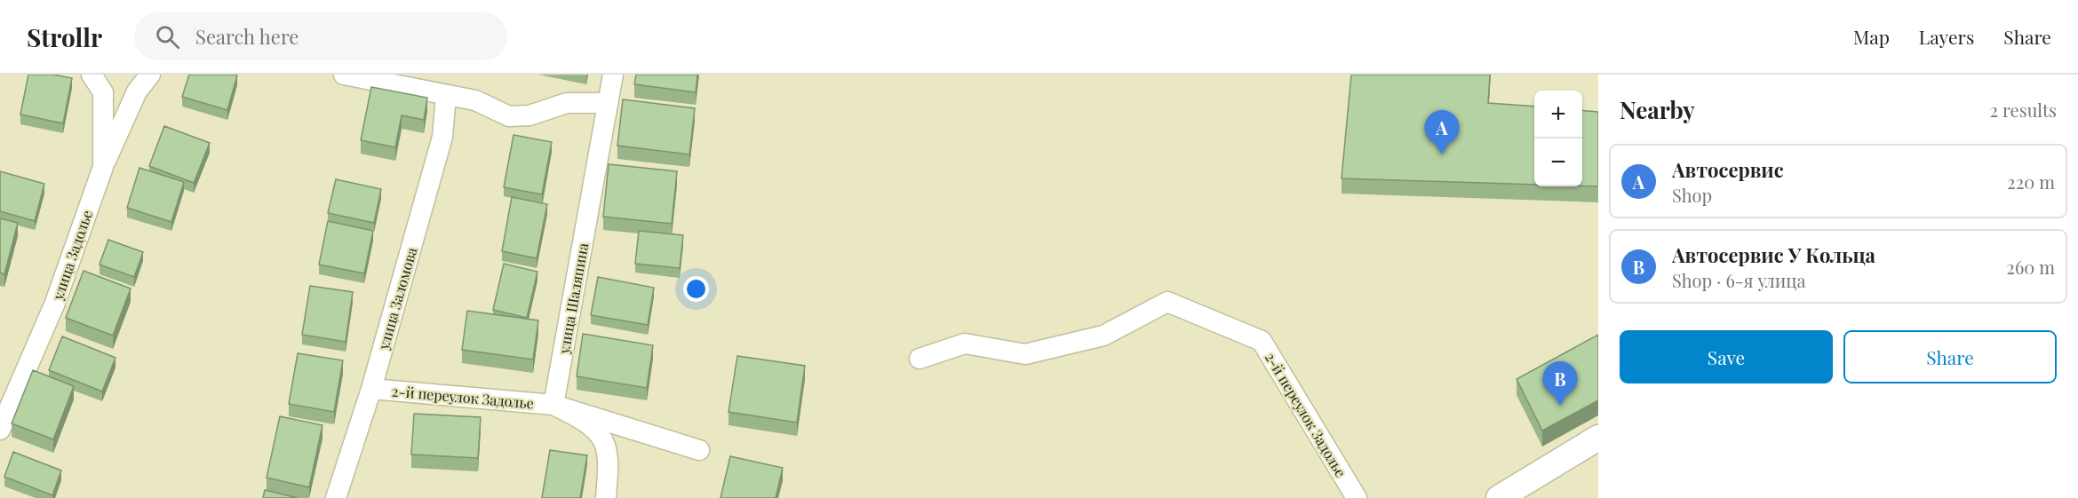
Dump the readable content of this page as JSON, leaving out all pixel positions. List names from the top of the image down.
{
  "streets": {
    "street": [
      "улица Задолье",
      "улица Заломова",
      "улица Шаляпина",
      "2-й переулок Задолье"
    ]
  },
  "crossings": [
    ["улица Заломова", "2-й переулок Задолье"],
    ["улица Шаляпина", "2-й переулок Задолье"]
  ],
  "page": {
    "header": "Strollr",
    "search": "Search here",
    "nav": ["Map", "Layers", "Share"],
    "heading": ["Nearby", "2 results"],
    "map_buttons": ["+", "−"],
    "pins": ["A", "B"],
    "list": [
      {
        "mark": "A",
        "name": "Автосервис",
        "note": "Shop",
        "value": "220 m"
      },
      {
        "mark": "B",
        "name": "Автосервис У Кольца",
        "note": "Shop · 6-я улица",
        "value": "260 m"
      }
    ],
    "buttons": ["Save", "Share"]
  }
}
